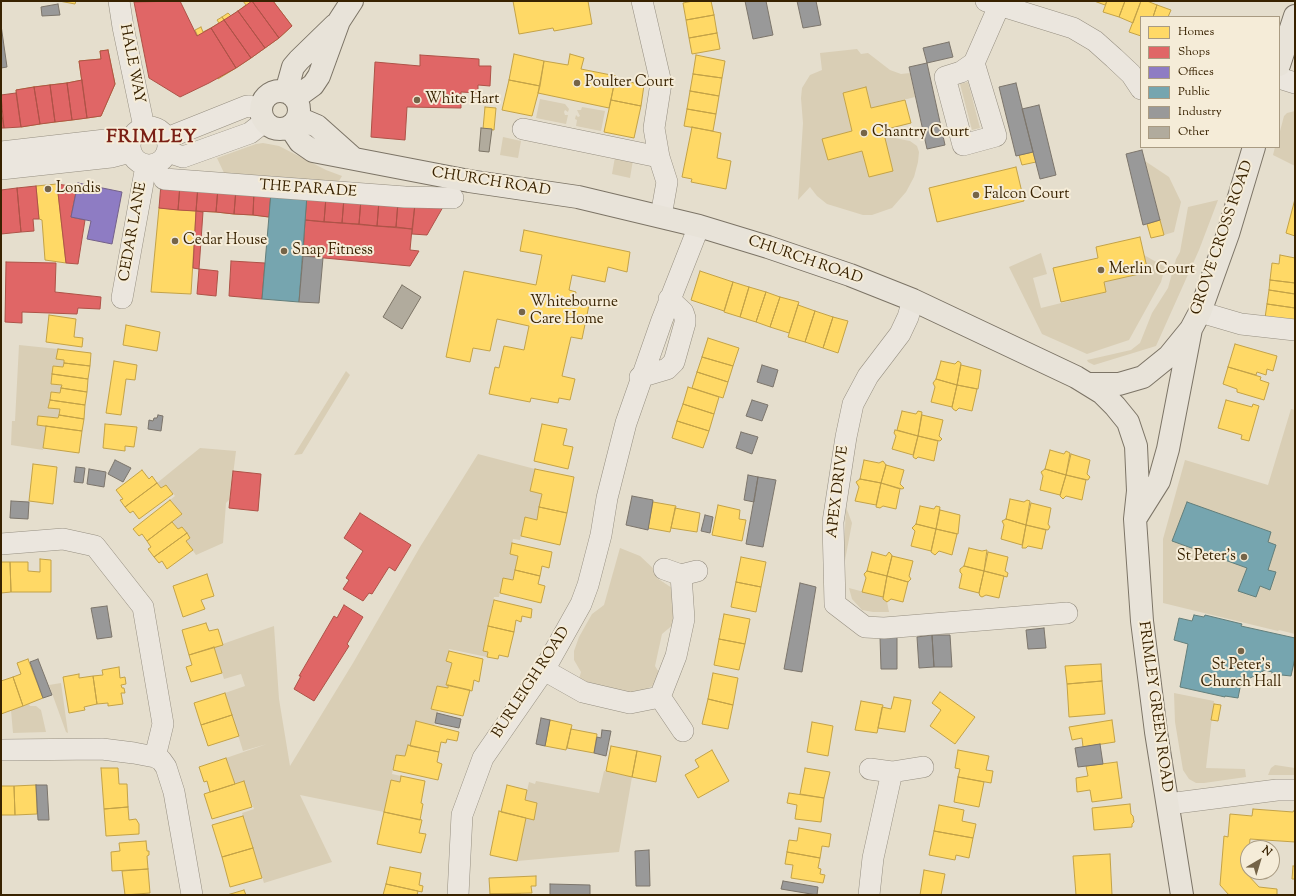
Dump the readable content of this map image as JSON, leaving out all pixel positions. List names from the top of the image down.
{
  "streets": {
    "main road": ["CHURCH ROAD", "GROVE CROSS ROAD", "FRIMLEY GREEN ROAD"],
    "street": [
      "HALE WAY",
      "THE PARADE",
      "CEDAR LANE",
      "APEX DRIVE",
      "BURLEIGH ROAD"
    ]
  },
  "crossings": [
    ["HALE WAY", "CEDAR LANE"],
    ["CHURCH ROAD", "GROVE CROSS ROAD"],
    ["CHURCH ROAD", "APEX DRIVE"],
    ["CHURCH ROAD", "BURLEIGH ROAD"],
    ["CHURCH ROAD", "FRIMLEY GREEN ROAD"],
    ["GROVE CROSS ROAD", "FRIMLEY GREEN ROAD"]
  ],
  "districts": ["FRIMLEY"],
  "places": [
    "Poulter Court",
    "White Hart",
    "Chantry Court",
    "Londis",
    "Falcon Court",
    "Cedar House",
    "Snap Fitness",
    "Merlin Court",
    "Whitebourne Care Home",
    "St Peter's",
    "St Peter's Church Hall"
  ],
  "legend": [
    "Homes",
    "Shops",
    "Offices",
    "Public",
    "Industry",
    "Other"
  ],
  "north": "top right"
}
